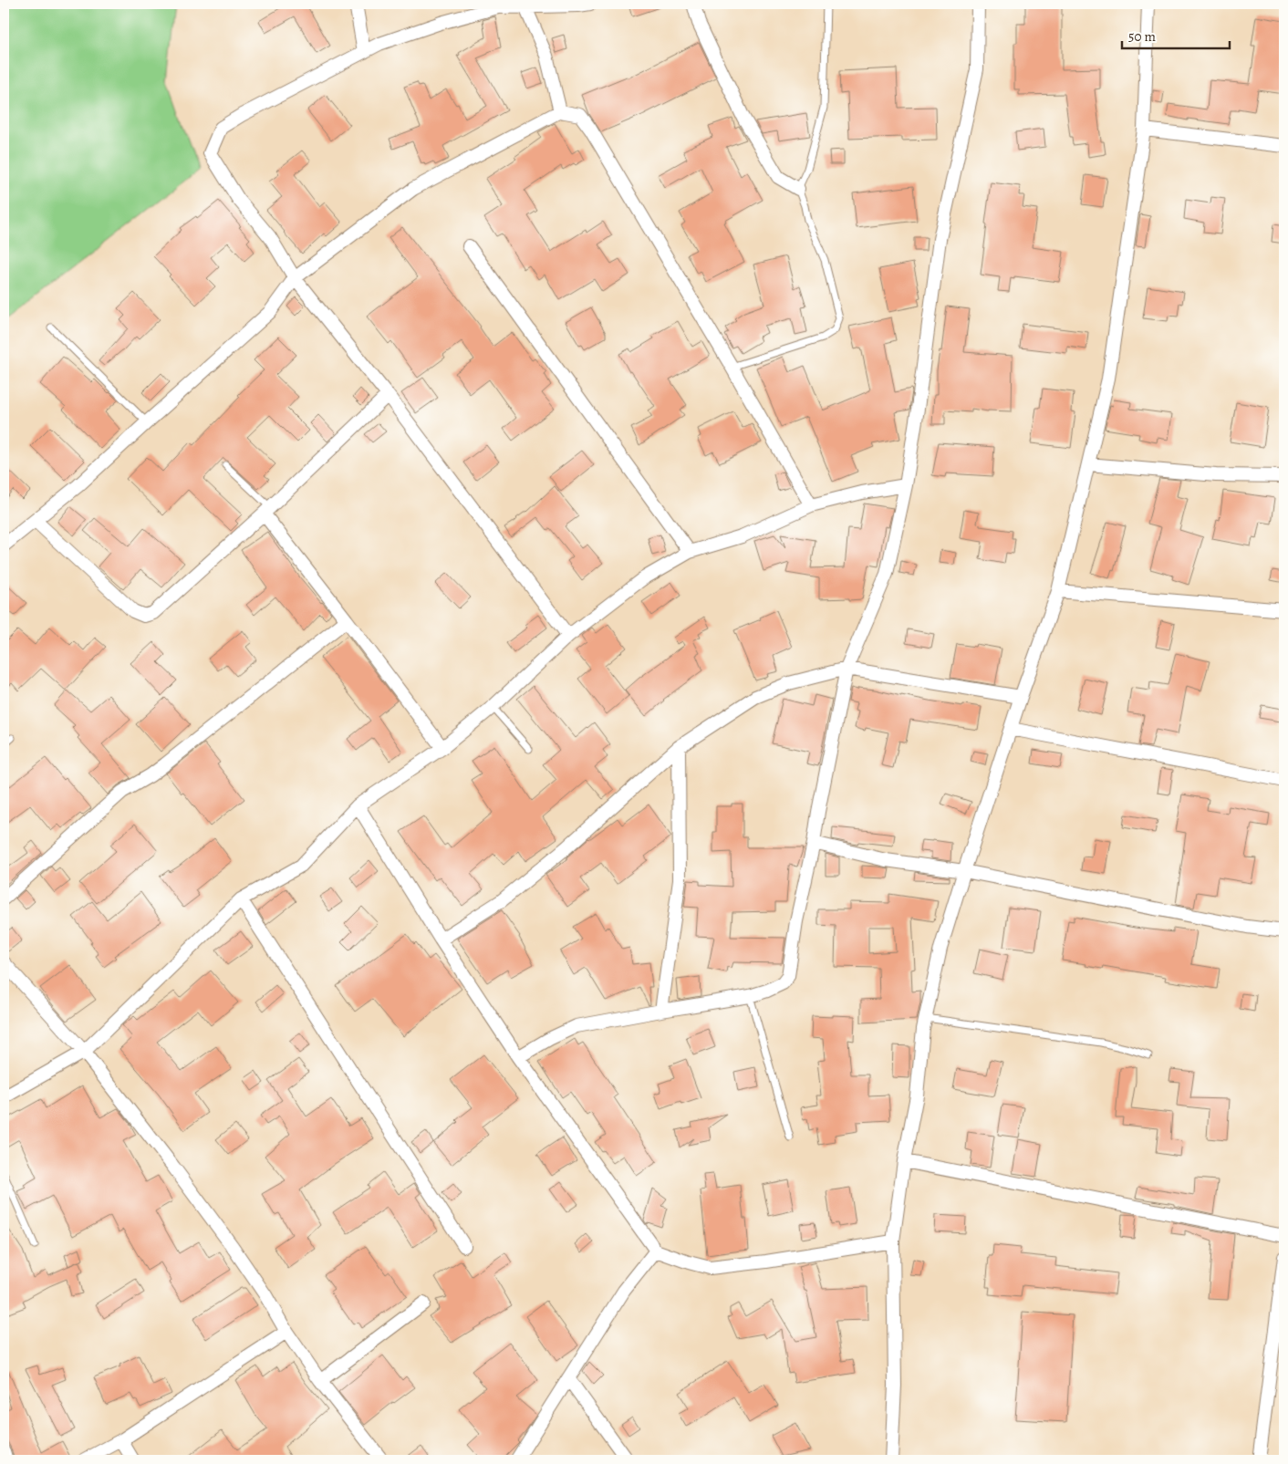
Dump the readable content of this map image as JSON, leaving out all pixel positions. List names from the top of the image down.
{
  "scale_bar": "50 m"
}
